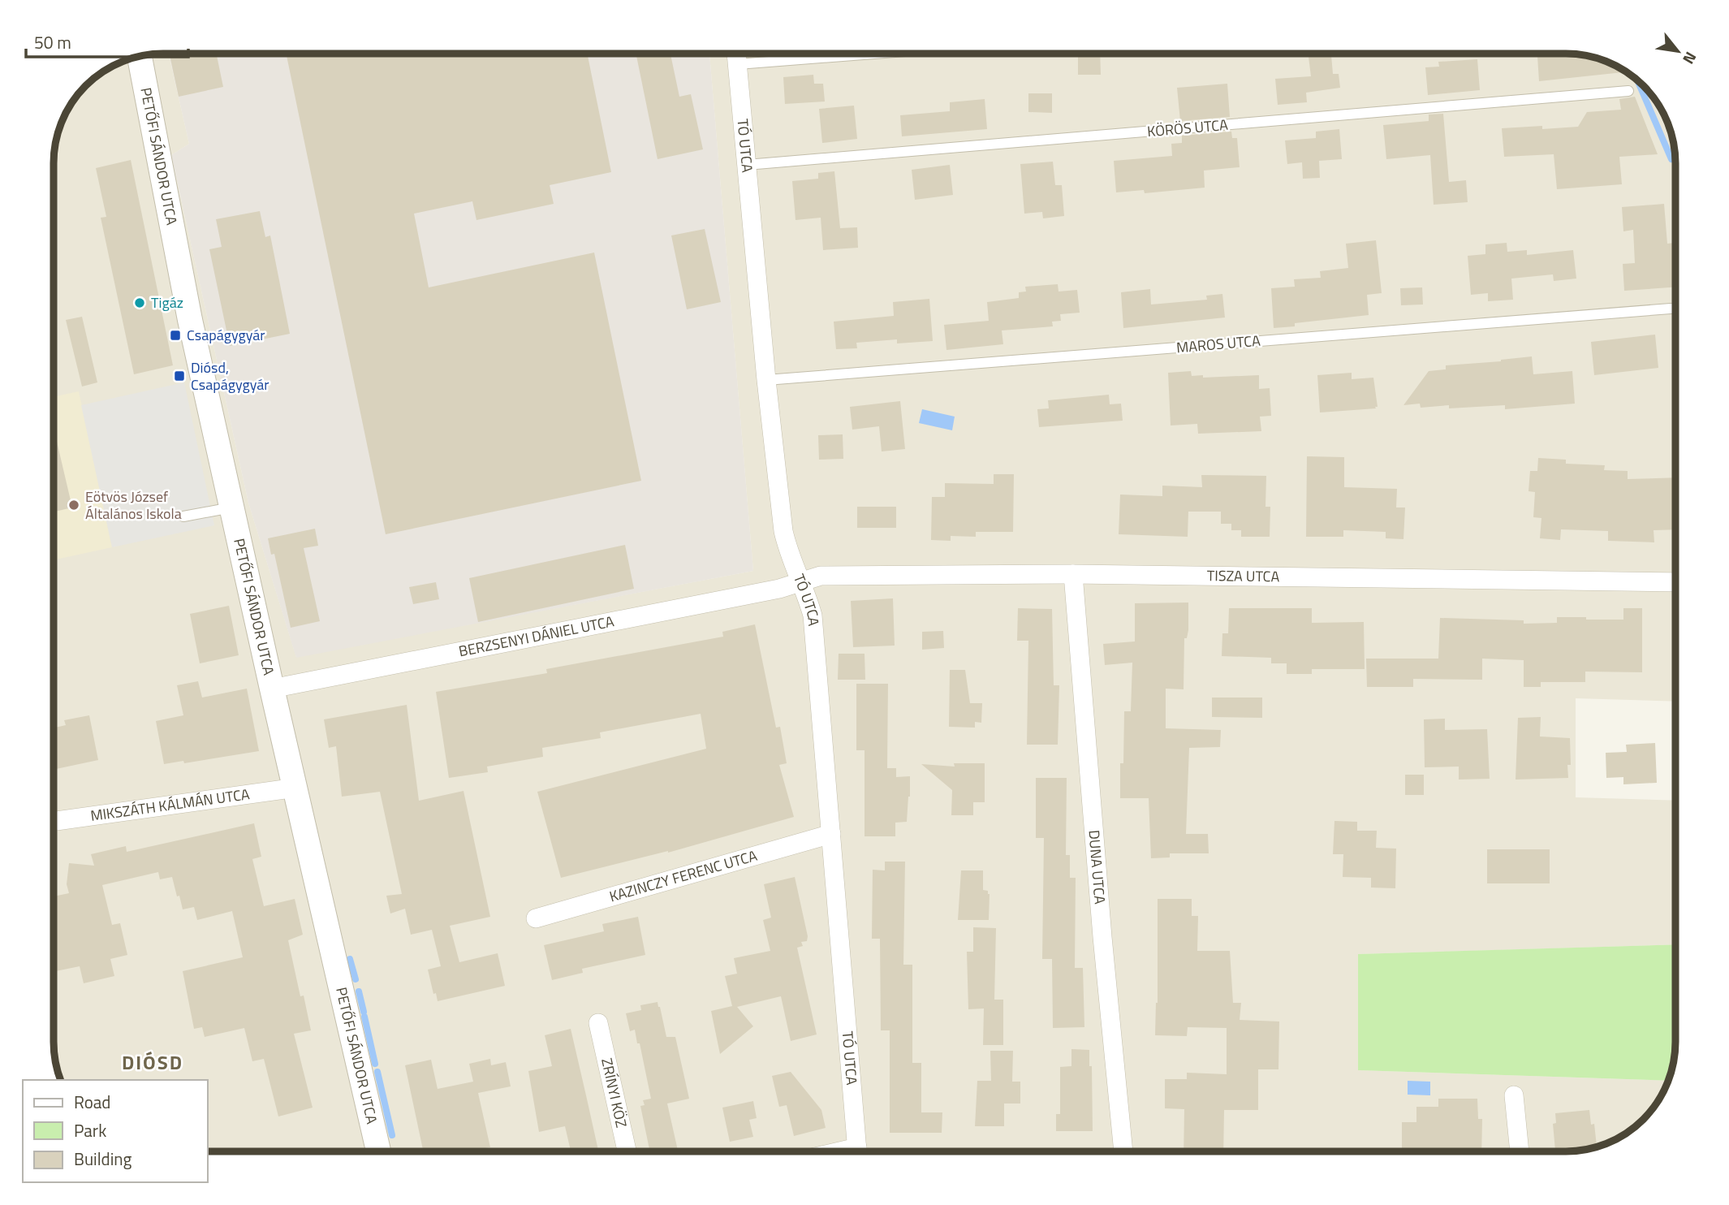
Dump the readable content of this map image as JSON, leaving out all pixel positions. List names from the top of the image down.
{
  "streets": {
    "street": [
      "TÓ UTCA",
      "PETŐFI SÁNDOR UTCA",
      "TISZA UTCA",
      "BERZSENYI DÁNIEL UTCA",
      "MIKSZÁTH KÁLMÁN UTCA",
      "DUNA UTCA",
      "KAZINCZY FERENC UTCA",
      "ZRÍNYI KÖZ"
    ],
    "lane": ["KÖRÖS UTCA", "MAROS UTCA"]
  },
  "crossings": [
    ["KÖRÖS UTCA", "TÓ UTCA"],
    ["TÓ UTCA", "MAROS UTCA"],
    ["TÓ UTCA", "TISZA UTCA"],
    ["TÓ UTCA", "BERZSENYI DÁNIEL UTCA"],
    ["TÓ UTCA", "KAZINCZY FERENC UTCA"],
    ["PETŐFI SÁNDOR UTCA", "BERZSENYI DÁNIEL UTCA"],
    ["PETŐFI SÁNDOR UTCA", "MIKSZÁTH KÁLMÁN UTCA"],
    ["TISZA UTCA", "BERZSENYI DÁNIEL UTCA"],
    ["TISZA UTCA", "DUNA UTCA"]
  ],
  "districts": ["DIÓSD"],
  "places": {
    "other": ["Tigáz", "Eötvös József Általános Iskola"],
    "transit": ["Csapágygyár", "Diósd, Csapágygyár"]
  },
  "legend": ["Road", "Park", "Building"],
  "scale_bar": "50 m",
  "north": "bottom right"
}
